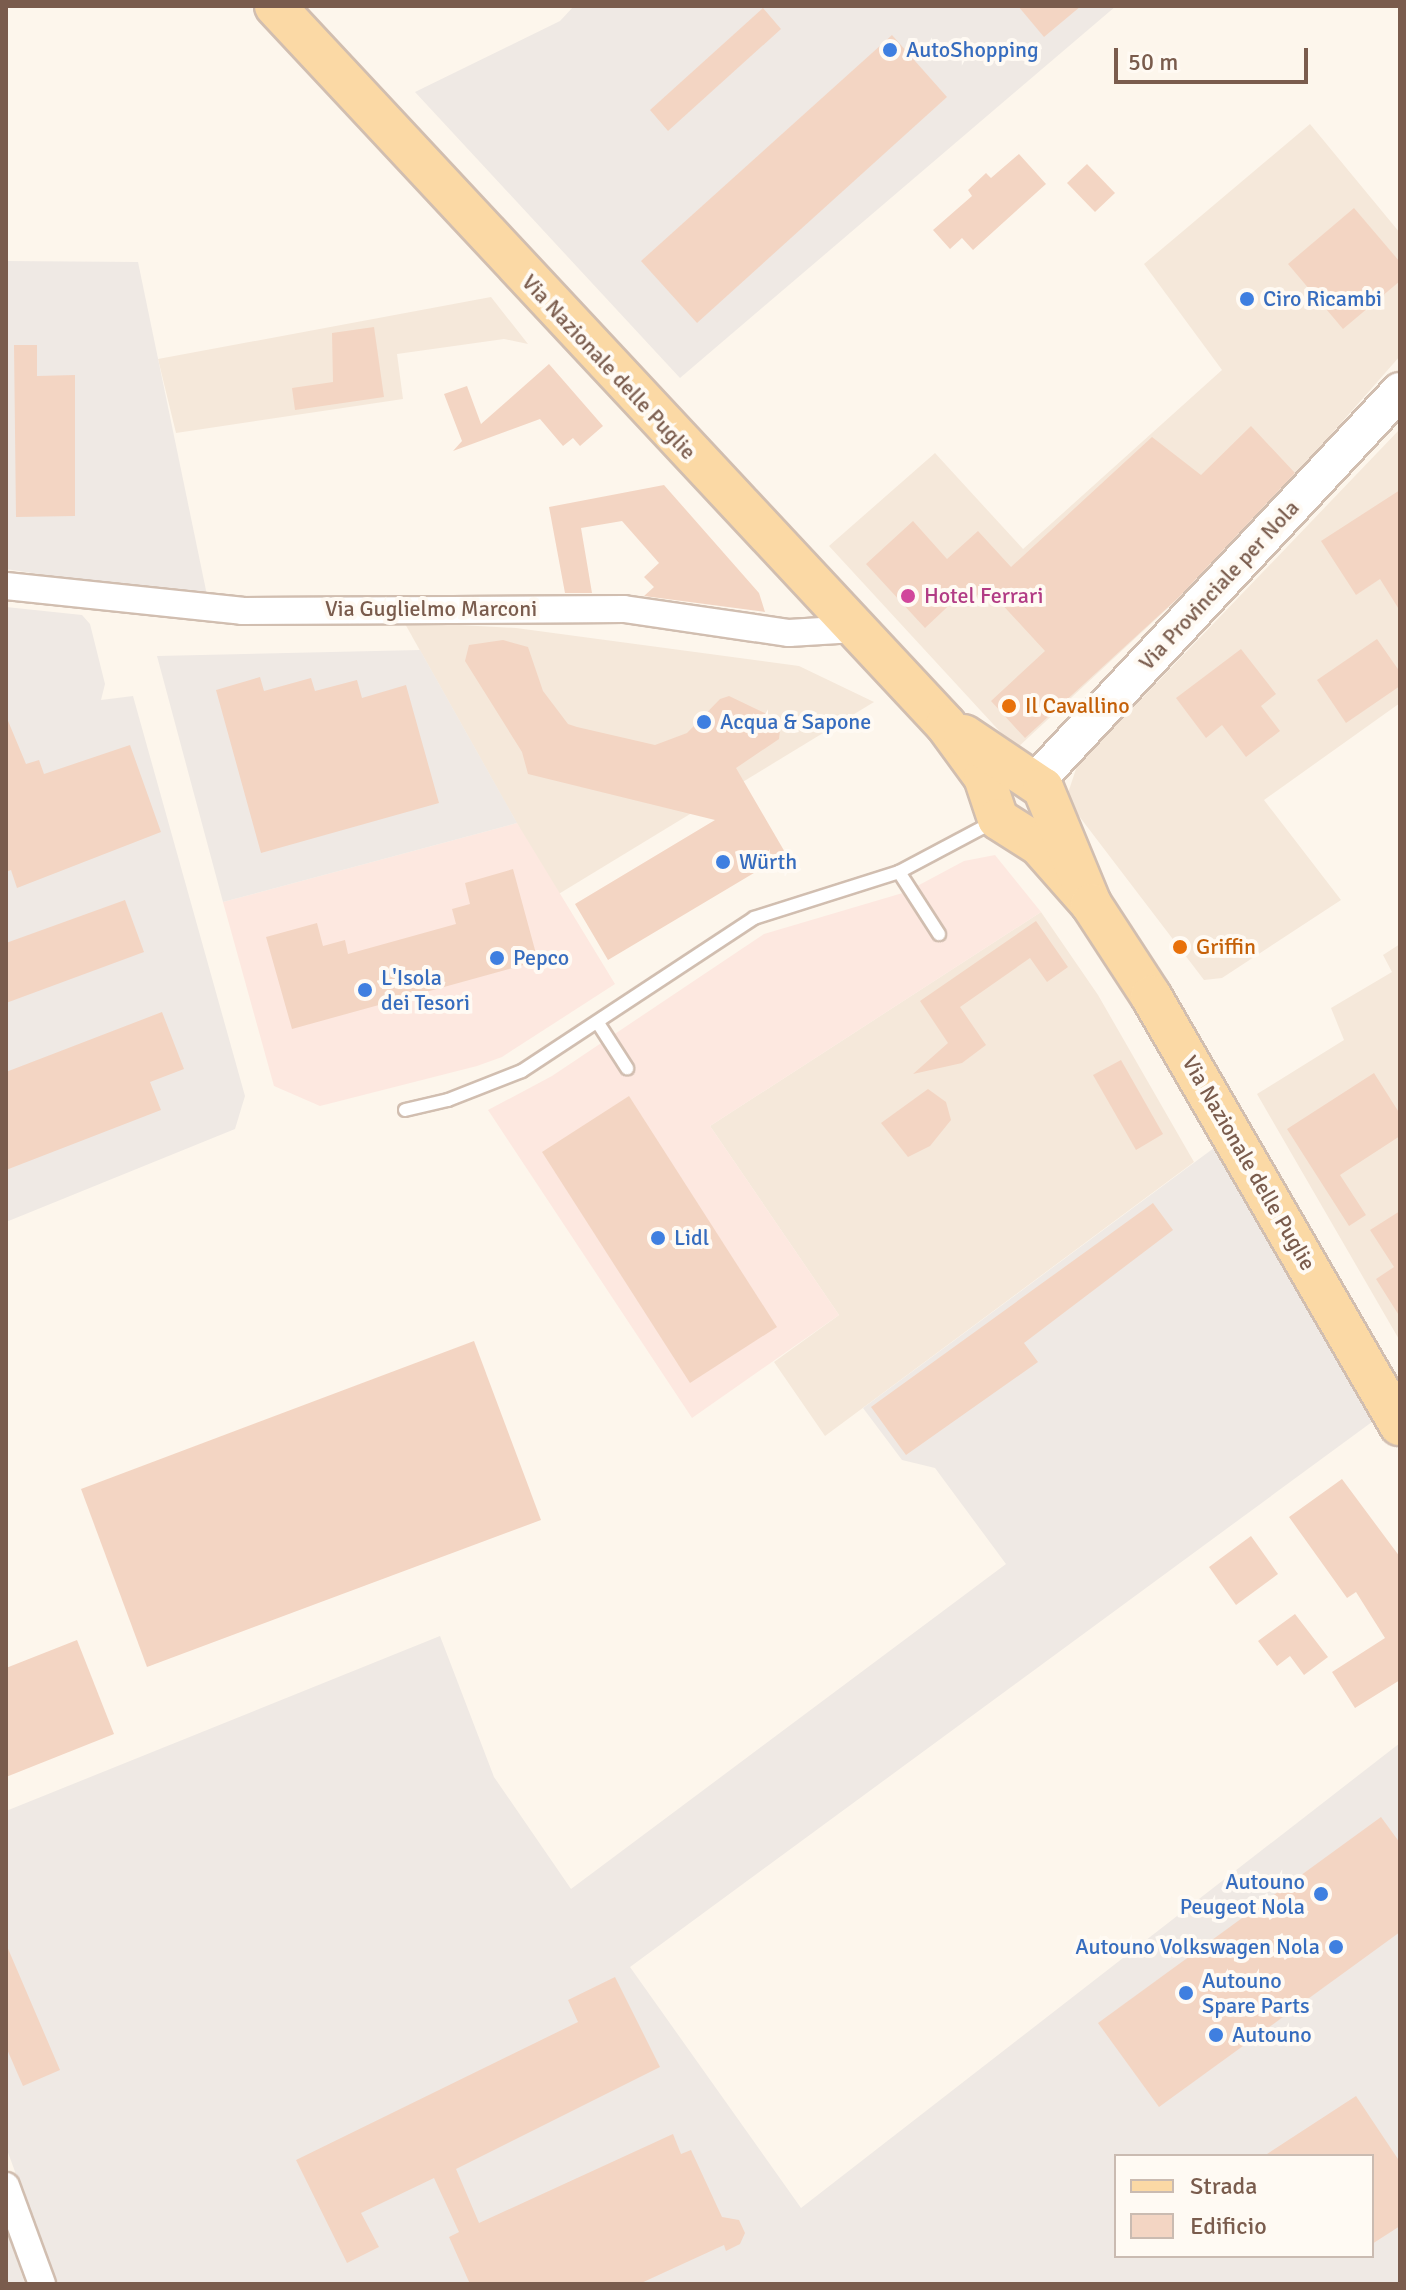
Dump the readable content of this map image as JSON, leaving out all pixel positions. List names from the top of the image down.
{
  "streets": {
    "main road": ["Via Nazionale delle Puglie"],
    "street": ["Via Provinciale per Nola", "Via Guglielmo Marconi"]
  },
  "crossings": [
    ["Via Nazionale delle Puglie", "Via Provinciale per Nola"],
    ["Via Nazionale delle Puglie", "Via Guglielmo Marconi"]
  ],
  "places": [
    "AutoShopping",
    "Ciro Ricambi",
    "Hotel Ferrari",
    "Il Cavallino",
    "Acqua & Sapone",
    "Würth",
    "Griffin",
    "Pepco",
    "L'Isola dei Tesori",
    "Lidl",
    "Autouno Peugeot Nola",
    "Autouno Volkswagen Nola",
    "Autouno Spare Parts",
    "Autouno"
  ],
  "legend": ["Strada", "Edificio"],
  "scale_bar": "50 m"
}
